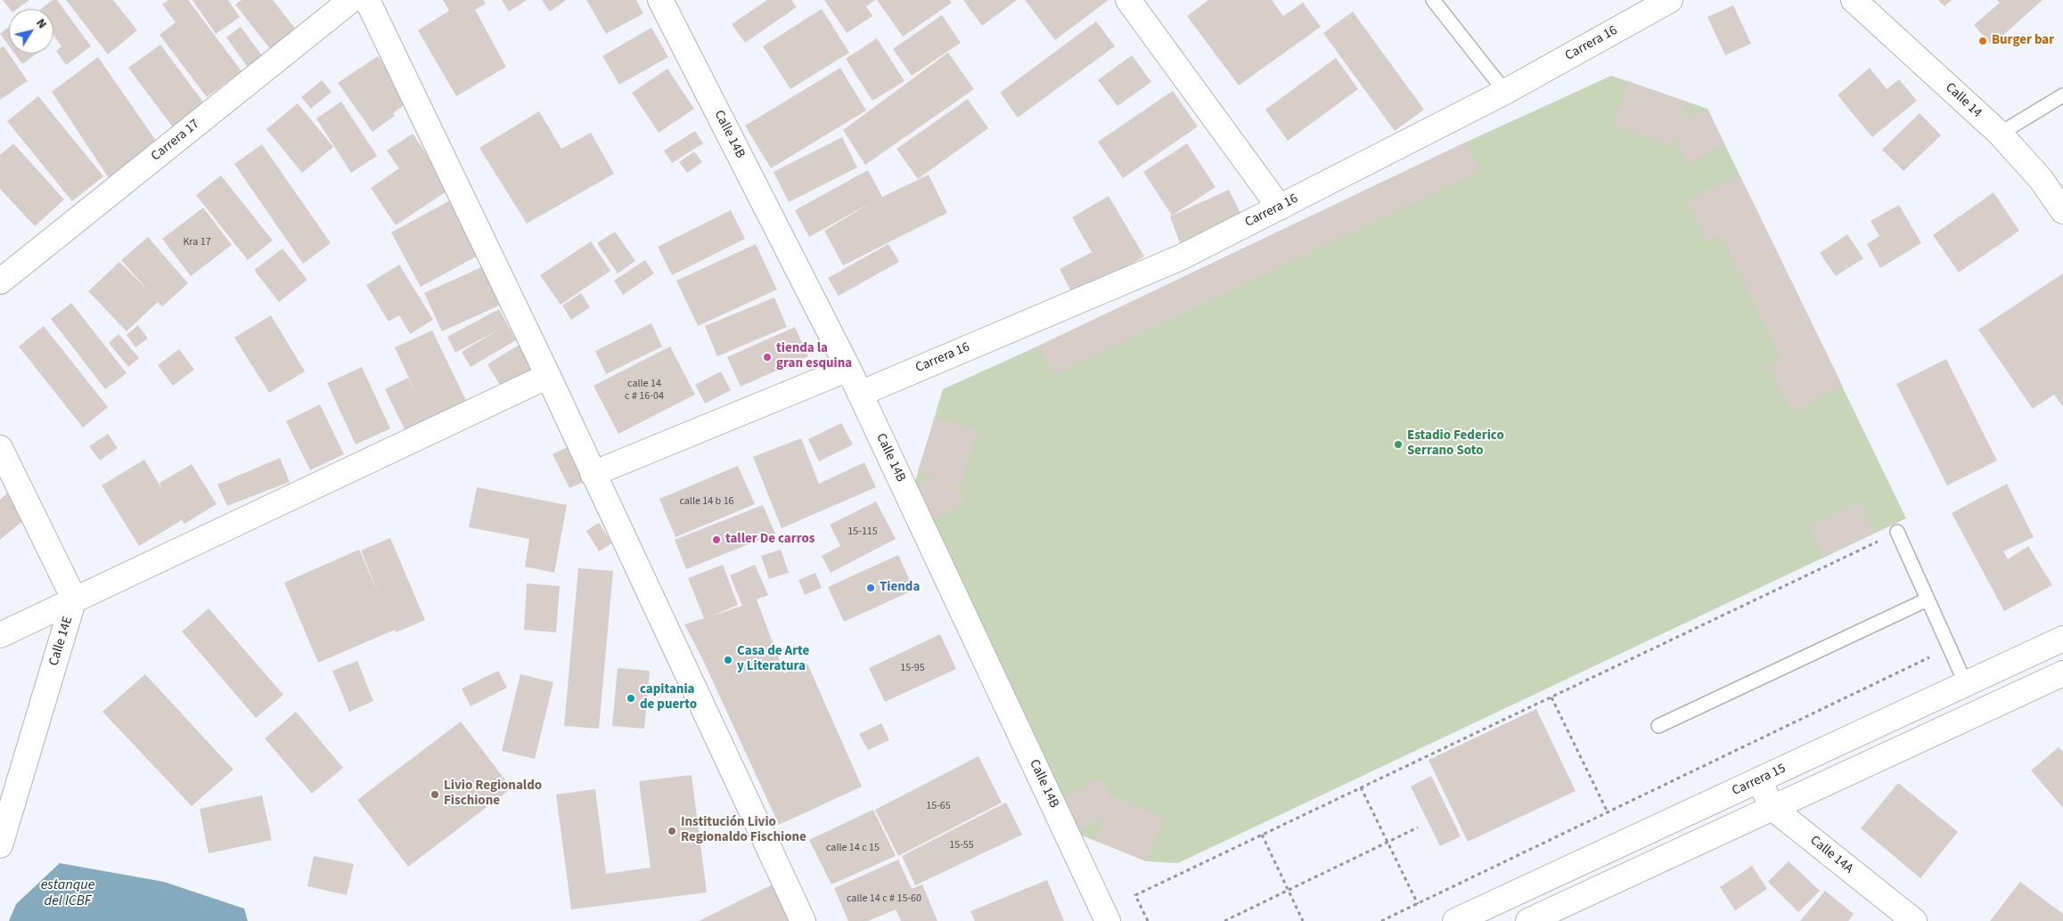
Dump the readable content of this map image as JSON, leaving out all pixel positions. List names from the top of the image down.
{
  "streets": {
    "street": [
      "Carrera 16",
      "Calle 14",
      "Calle 14B",
      "Carrera 17",
      "Calle 14E",
      "Carrera 15",
      "Calle 14A"
    ]
  },
  "crossings": [
    ["Carrera 16", "Calle 14B"],
    ["Carrera 15", "Calle 14A"]
  ],
  "water": ["estanque del ICBF"],
  "places": [
    "Burger bar",
    "tienda la gran esquina",
    "Estadio Federico Serrano Soto",
    "taller De carros",
    "Tienda",
    "Casa de Arte y Literatura",
    "capitania de puerto",
    "Livio Regionaldo Fischione",
    "Institución Livio Regionaldo Fischione"
  ],
  "house_numbers": [
    "Kra 17",
    "calle 14 c # 16-04",
    "calle 14 b 16",
    "15-115",
    "15-95",
    "15-65",
    "15-55",
    "calle 14 c 15",
    "calle 14 c # 15-60"
  ],
  "north": "top right"
}
